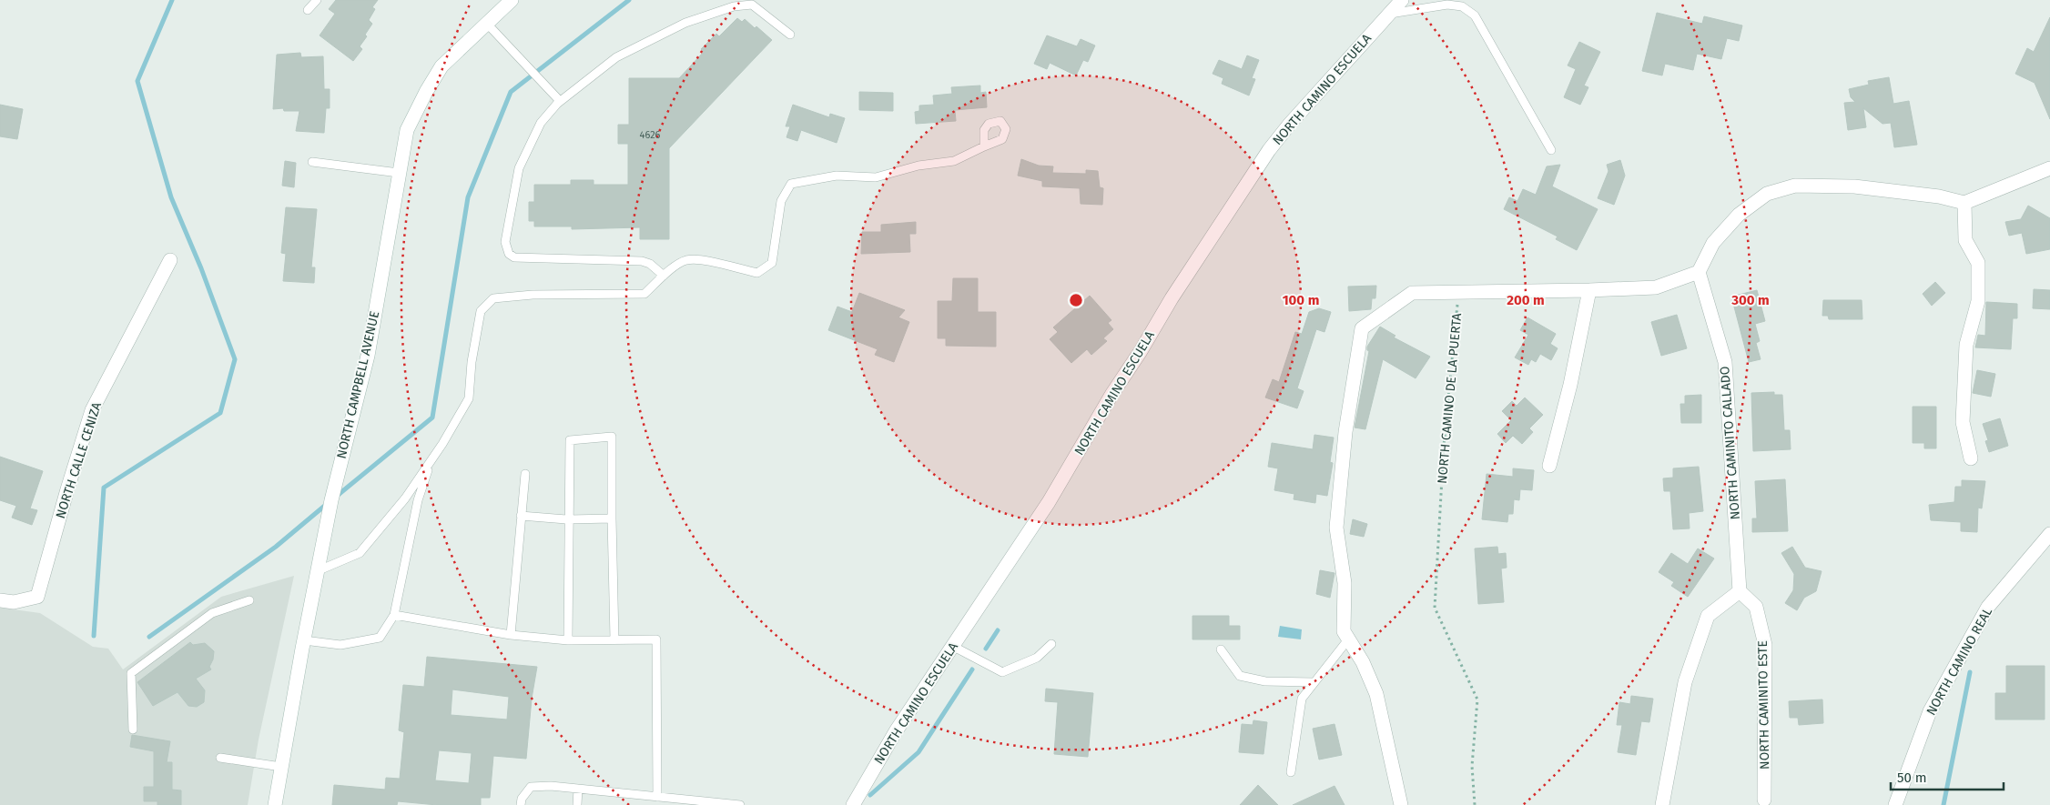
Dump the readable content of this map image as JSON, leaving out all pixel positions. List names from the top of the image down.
{
  "streets": {
    "street": [
      "NORTH CAMINO ESCUELA",
      "NORTH CAMPBELL AVENUE",
      "NORTH CAMINITO CALLADO",
      "NORTH CALLE CENIZA",
      "NORTH CAMINO REAL",
      "NORTH CAMINITO ESTE"
    ],
    "path": ["NORTH CAMINO DE LA PUERTA"]
  },
  "crossings": [
    ["NORTH CAMINITO CALLADO", "NORTH CAMINITO ESTE"]
  ],
  "house_numbers": ["4626"],
  "scale_bar": "50 m",
  "rings": ["100 m", "200 m", "300 m"]
}
